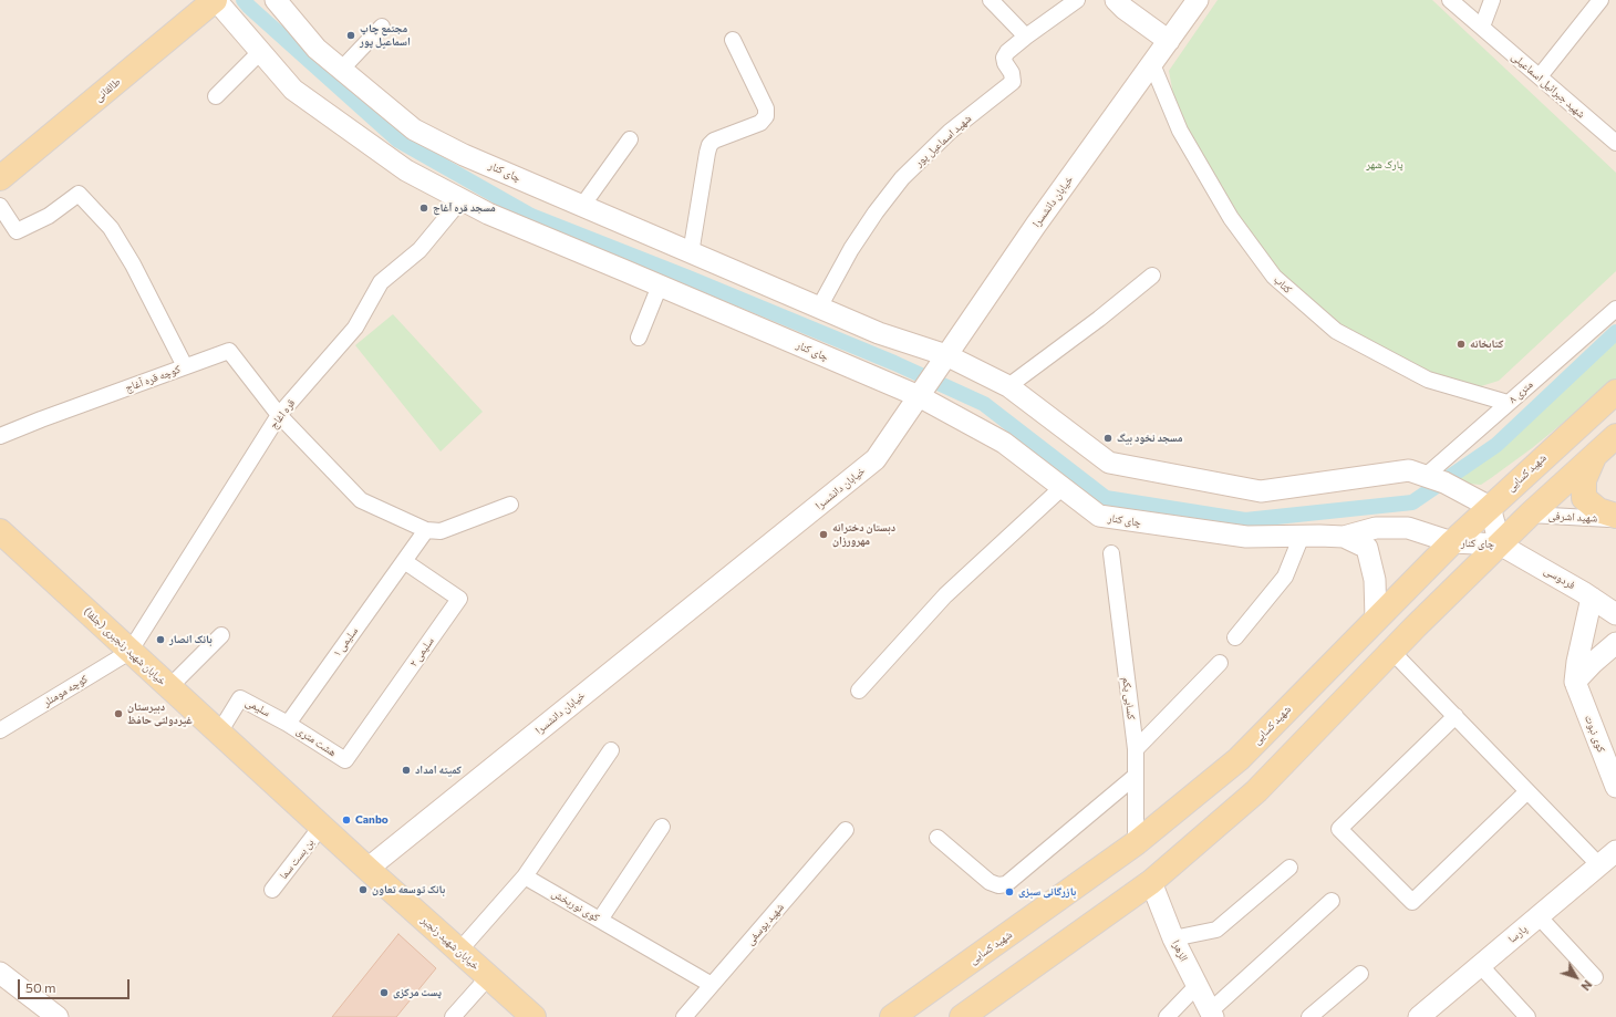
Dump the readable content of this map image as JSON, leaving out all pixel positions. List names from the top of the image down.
{
  "streets": {
    "main road": [
      "طالقانی",
      "شهید کسایی",
      "خیابان شهید رنجبری (جلفا)",
      "خیابان شهید رنجبر"
    ],
    "street": [
      "شهید جبرائیل اسماعیلی",
      "شهید اسماعیل پور",
      "چای کنار",
      "خیابان دانشسرا",
      "کتاب",
      "کوچه قره آغاج",
      "۸ متری",
      "قره اغاج",
      "شهید اشرفی",
      "فردوسی",
      "سلیمی ۱",
      "سلیمی ۲",
      "کوچه مومنلر",
      "کسایی یکم",
      "سلیمی",
      "کوی نبوت",
      "هشت متری",
      "بن بست سما",
      "کوی نوربخش",
      "شهید یوسفی",
      "پارسا",
      "الزهرا"
    ]
  },
  "crossings": [
    ["طالقانی", "چای کنار"],
    ["شهید اسماعیل پور", "چای کنار"],
    ["چای کنار", "خیابان دانشسرا"],
    ["چای کنار", "۸ متری"],
    ["چای کنار", "قره اغاج"],
    ["چای کنار", "شهید کسایی"],
    ["چای کنار", "فردوسی"],
    ["خیابان دانشسرا", "کتاب"],
    ["خیابان دانشسرا", "خیابان شهید رنجبری (جلفا)"],
    ["خیابان دانشسرا", "خیابان شهید رنجبر"],
    ["کتاب", "۸ متری"],
    ["کوچه قره آغاج", "قره اغاج"],
    ["قره اغاج", "خیابان شهید رنجبری (جلفا)"],
    ["قره اغاج", "کوچه مومنلر"],
    ["شهید کسایی", "کسایی یکم"],
    ["سلیمی ۱", "سلیمی ۲"],
    ["سلیمی ۱", "سلیمی"],
    ["سلیمی ۱", "هشت متری"],
    ["خیابان شهید رنجبری (جلفا)", "کوچه مومنلر"],
    ["خیابان شهید رنجبری (جلفا)", "سلیمی"],
    ["خیابان شهید رنجبری (جلفا)", "بن بست سما"],
    ["خیابان شهید رنجبری (جلفا)", "خیابان شهید رنجبر"],
    ["سلیمی ۲", "هشت متری"],
    ["سلیمی", "هشت متری"],
    ["کوی نوربخش", "شهید یوسفی"]
  ],
  "parks": ["پارک شهر"],
  "places": [
    "مجتمع چاپ اسماعیل پور",
    "مسجد قره آغاج",
    "کتابخانه",
    "مسجد نخود‌ بیگ",
    "دبستان دخترانه مهرورزان",
    "بانک انصار",
    "دبیرستان غیردولتی حافظ",
    "کمیته امداد",
    "Canbo",
    "بانک توسعه تعاون",
    "بازرگانی سبزی",
    "پست مرکزی"
  ],
  "scale_bar": "50 m",
  "north": "bottom right"
}
